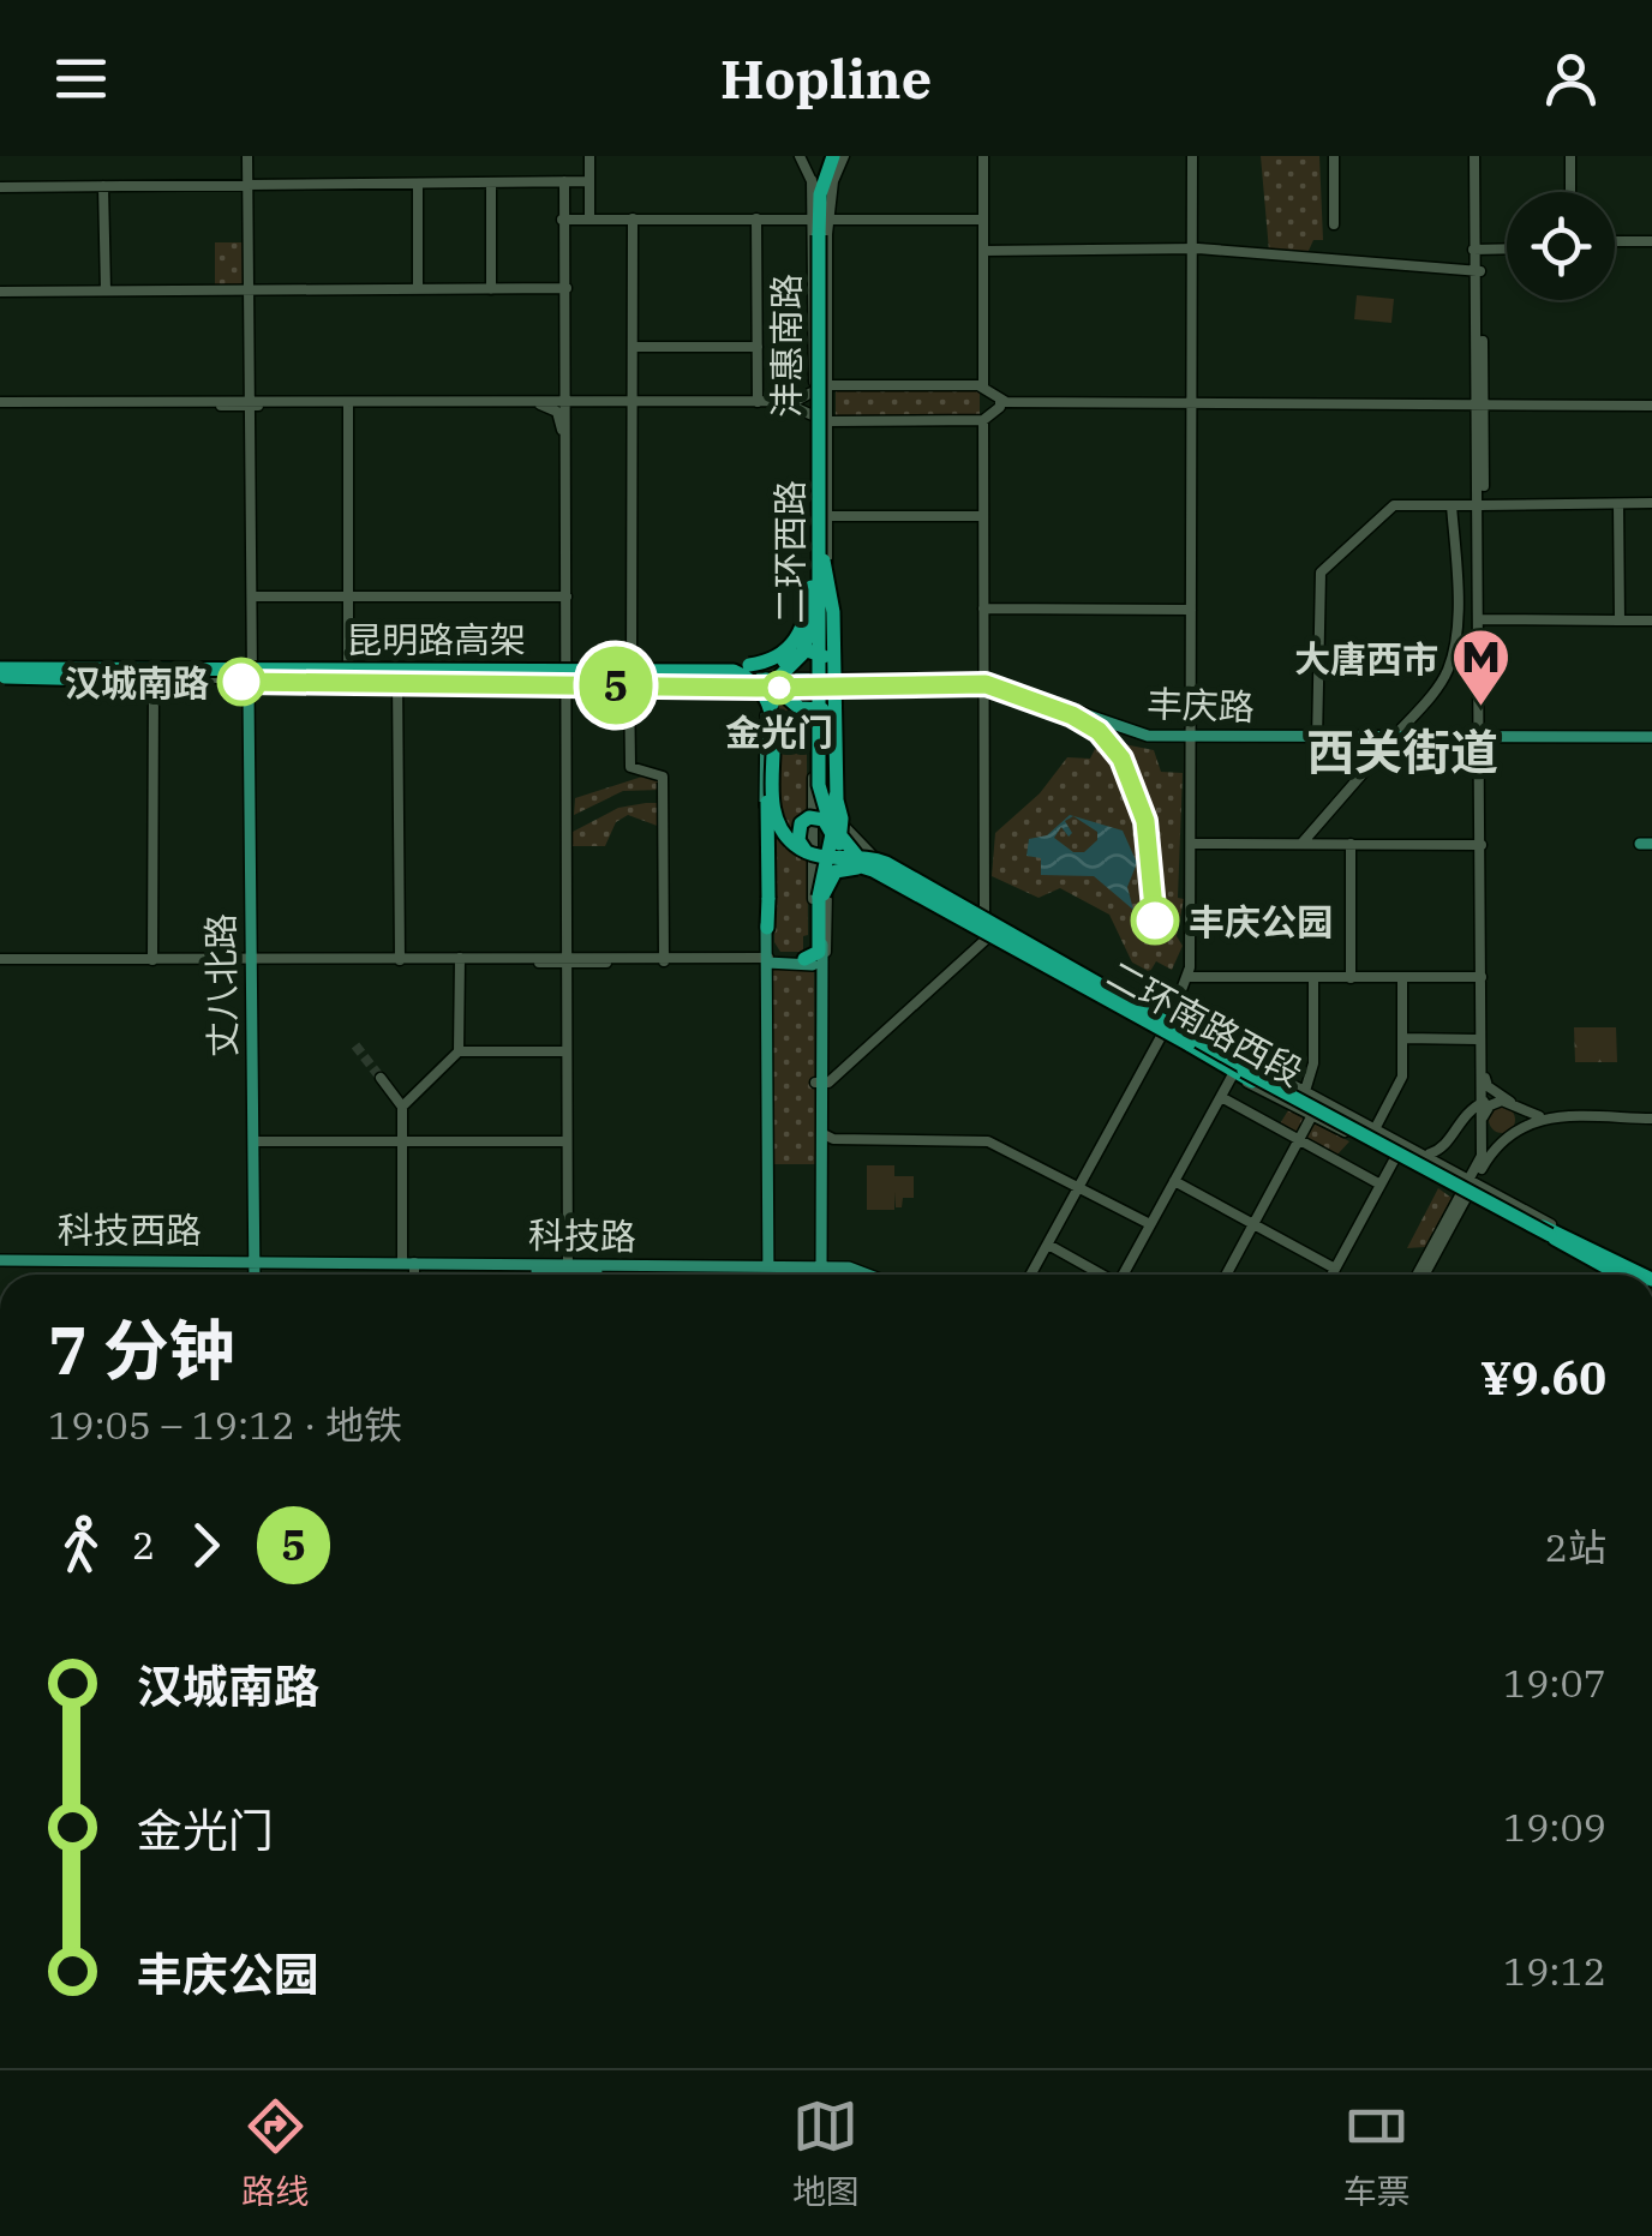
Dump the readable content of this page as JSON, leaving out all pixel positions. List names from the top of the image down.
{
  "streets": {
    "highway": ["二环西路", "昆明路高架", "二环南路西段"],
    "main road": [
      "丰庆路",
      "丈八北路",
      "科技西路",
      "科技路"
    ],
    "street": ["沣惠南路"]
  },
  "crossings": [
    ["沣惠南路", "二环西路"],
    ["沣惠南路", "丰庆路"],
    ["沣惠南路", "二环南路西段"],
    ["二环西路", "昆明路高架"],
    ["二环西路", "二环南路西段"],
    ["昆明路高架", "二环南路西段"],
    ["丈八北路", "科技西路"],
    ["丈八北路", "科技路"],
    ["科技西路", "科技路"]
  ],
  "districts": ["西关街道"],
  "places": {
    "other": ["汉城南路", "金光门", "丰庆公园"],
    "metro station": ["大唐西市"]
  },
  "lines": ["metro line 5"],
  "page": {
    "header": "Hopline",
    "on_map": "5",
    "heading": ["7 分钟", "19:05 – 19:12 · 地铁", "¥9.60"],
    "legs": ["2", "5", "2站"],
    "list": [
      {
        "name": "汉城南路",
        "value": "19:07"
      },
      {
        "name": "金光门",
        "value": "19:09"
      },
      {
        "name": "丰庆公园",
        "value": "19:12"
      }
    ],
    "tabs": ["路线", "地图", "车票"]
  }
}
